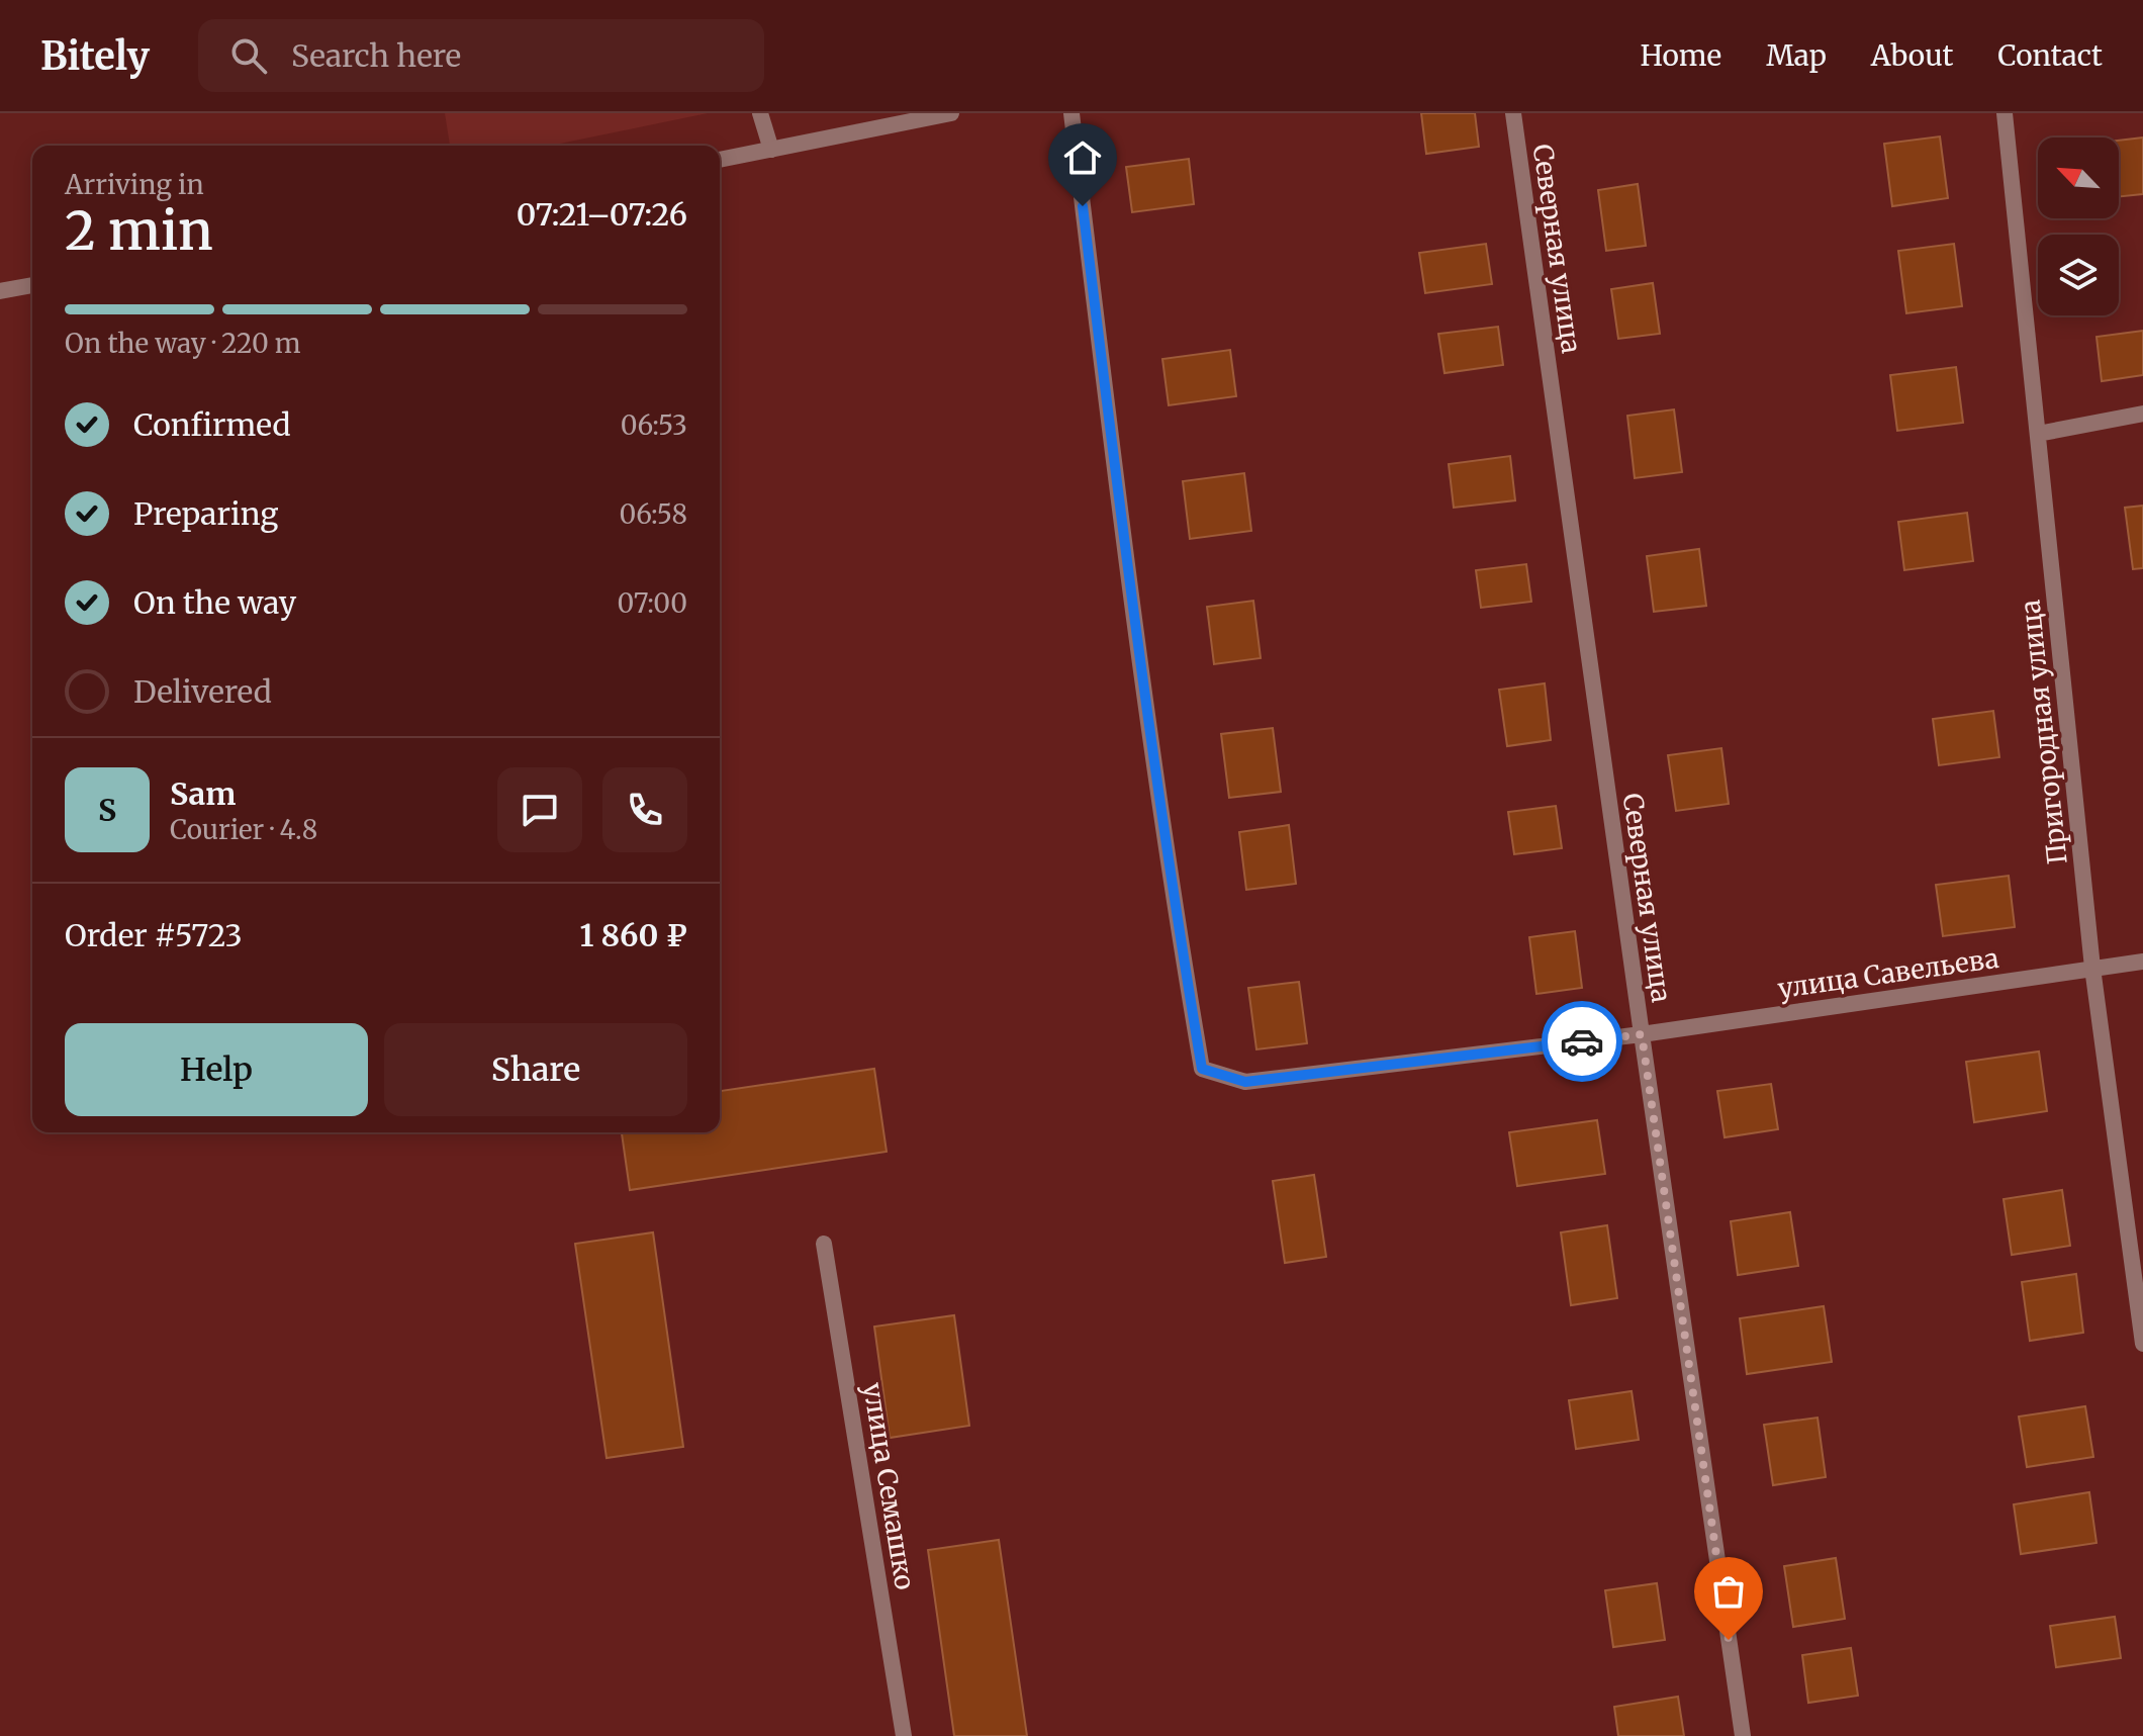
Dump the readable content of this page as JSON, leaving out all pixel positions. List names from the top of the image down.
{
  "streets": {
    "street": [
      "Северная улица",
      "Пригородная улица",
      "улица Савельева",
      "улица Семашко"
    ]
  },
  "crossings": [
    ["Северная улица", "улица Савельева"],
    ["Пригородная улица", "улица Савельева"]
  ],
  "north": "top left",
  "page": {
    "header": "Bitely",
    "search": "Search here",
    "nav": [
      "Home",
      "Map",
      "About",
      "Contact"
    ],
    "heading": ["2 min", "Arriving in", "07:21–07:26"],
    "panel": [
      "Sam",
      "Courier · 4.8",
      "Order #5723",
      "1 860 ₽"
    ],
    "bar": "On the way · 220 m",
    "list": [
      ["Confirmed", "06:53"],
      ["Preparing", "06:58"],
      ["On the way", "07:00"],
      "Delivered"
    ],
    "round": "S",
    "buttons": ["Help", "Share"]
  }
}
